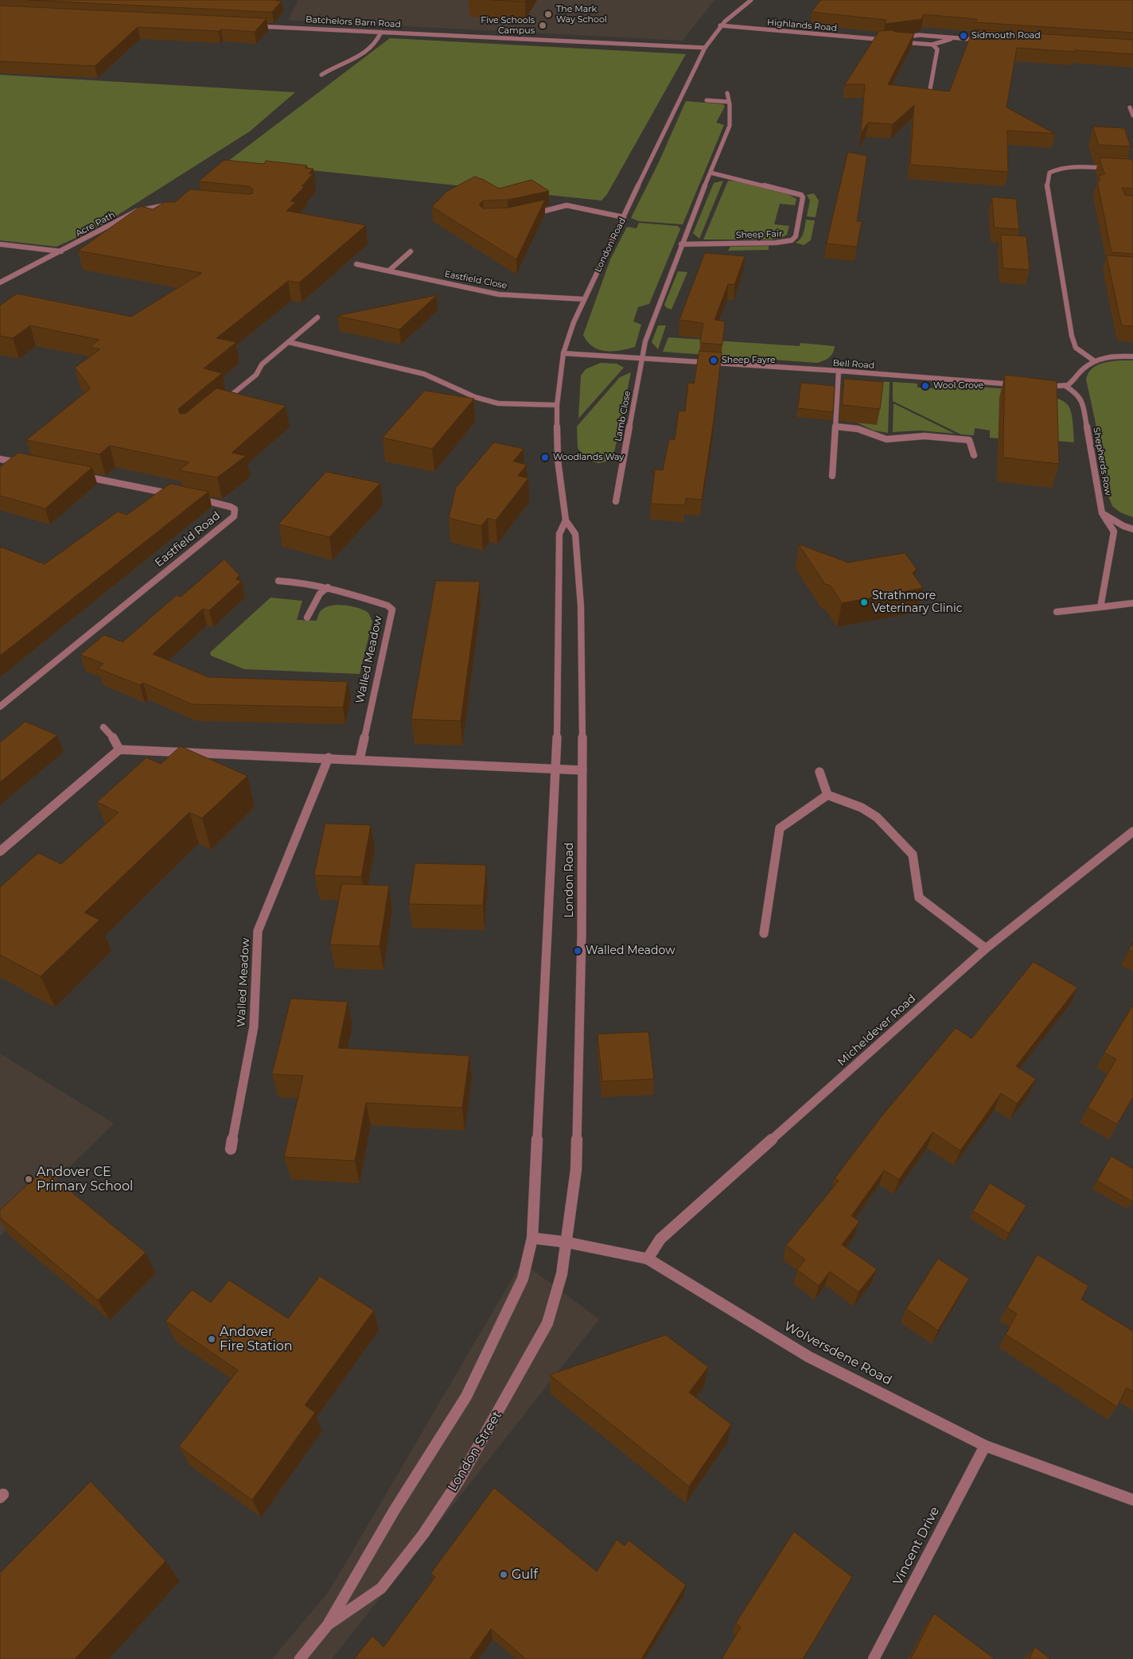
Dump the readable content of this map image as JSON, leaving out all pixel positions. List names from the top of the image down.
{
  "streets": {
    "street": [
      "Batchelors Barn Road",
      "Highlands Road",
      "Acre Path",
      "Sheep Fair",
      "London Road",
      "Eastfield Close",
      "Bell Road",
      "Lamb Close",
      "Shepherds Row",
      "Eastfield Road",
      "Walled Meadow",
      "Micheldever Road",
      "Wolversdene Road",
      "London Street",
      "Vincent Drive"
    ]
  },
  "crossings": [
    ["Batchelors Barn Road", "London Road"],
    ["Highlands Road", "London Road"],
    ["London Road", "Eastfield Close"],
    ["London Road", "Bell Road"],
    ["London Road", "Wolversdene Road"],
    ["London Road", "London Street"],
    ["Bell Road", "Lamb Close"],
    ["Micheldever Road", "Wolversdene Road"],
    ["Wolversdene Road", "London Street"],
    ["Wolversdene Road", "Vincent Drive"]
  ],
  "places": [
    "The Mark Way School",
    "Five Schools Campus",
    "Sidmouth Road",
    "Sheep Fayre",
    "Wool Grove",
    "Woodlands Way",
    "Strathmore Veterinary Clinic",
    "Walled Meadow",
    "Andover CE Primary School",
    "Andover Fire Station",
    "Gulf"
  ]
}
